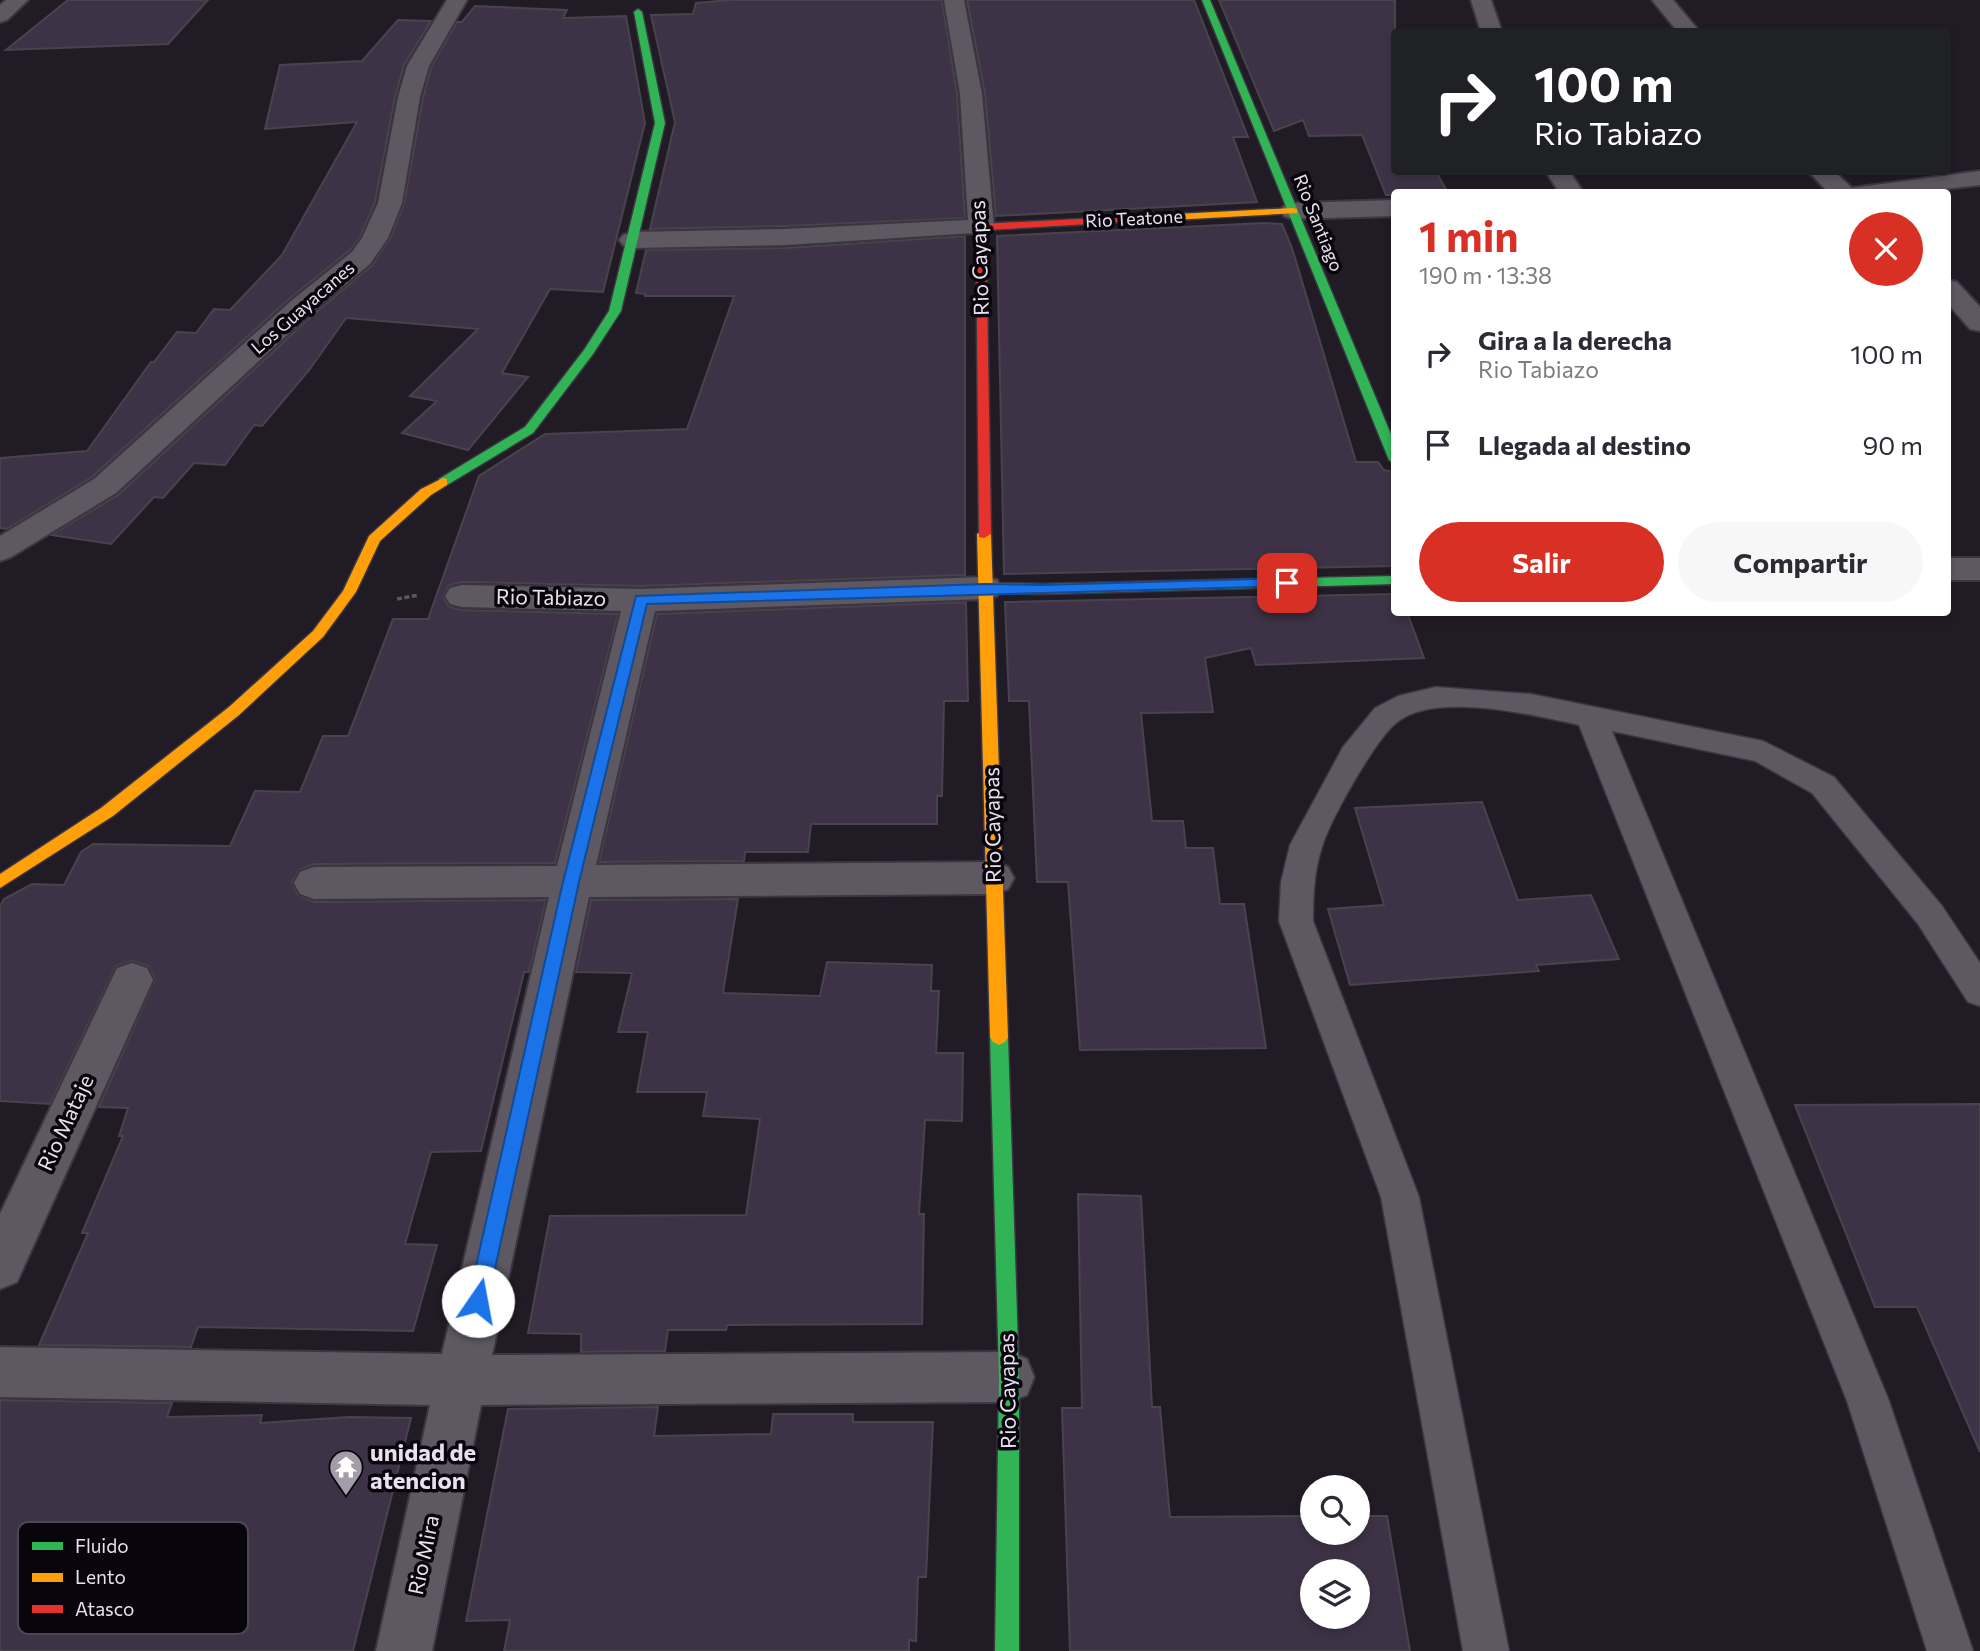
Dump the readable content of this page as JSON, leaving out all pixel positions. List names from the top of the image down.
{
  "streets": {
    "street": [
      "Rio Teatone",
      "Rio Santiago",
      "Rio Cayapas",
      "Los Guayacanes",
      "Rio Tabiazo",
      "Rio Mataje",
      "Rio Mira"
    ]
  },
  "crossings": [
    ["Rio Teatone", "Rio Santiago"],
    ["Rio Teatone", "Rio Cayapas"],
    ["Rio Cayapas", "Rio Tabiazo"],
    ["Rio Tabiazo", "Rio Mira"]
  ],
  "places": {
    "temple": ["unidad de atencion"]
  },
  "legend": ["Fluido", "Lento", "Atasco"],
  "page": {
    "turn": ["100 m", "Rio Tabiazo"],
    "heading": ["1 min", "190 m · 13:38"],
    "list": [
      {
        "name": "Gira a la derecha",
        "note": "Rio Tabiazo",
        "value": "100 m"
      },
      {
        "name": "Llegada al destino",
        "value": "90 m"
      }
    ],
    "buttons": ["Salir", "Compartir"]
  }
}
